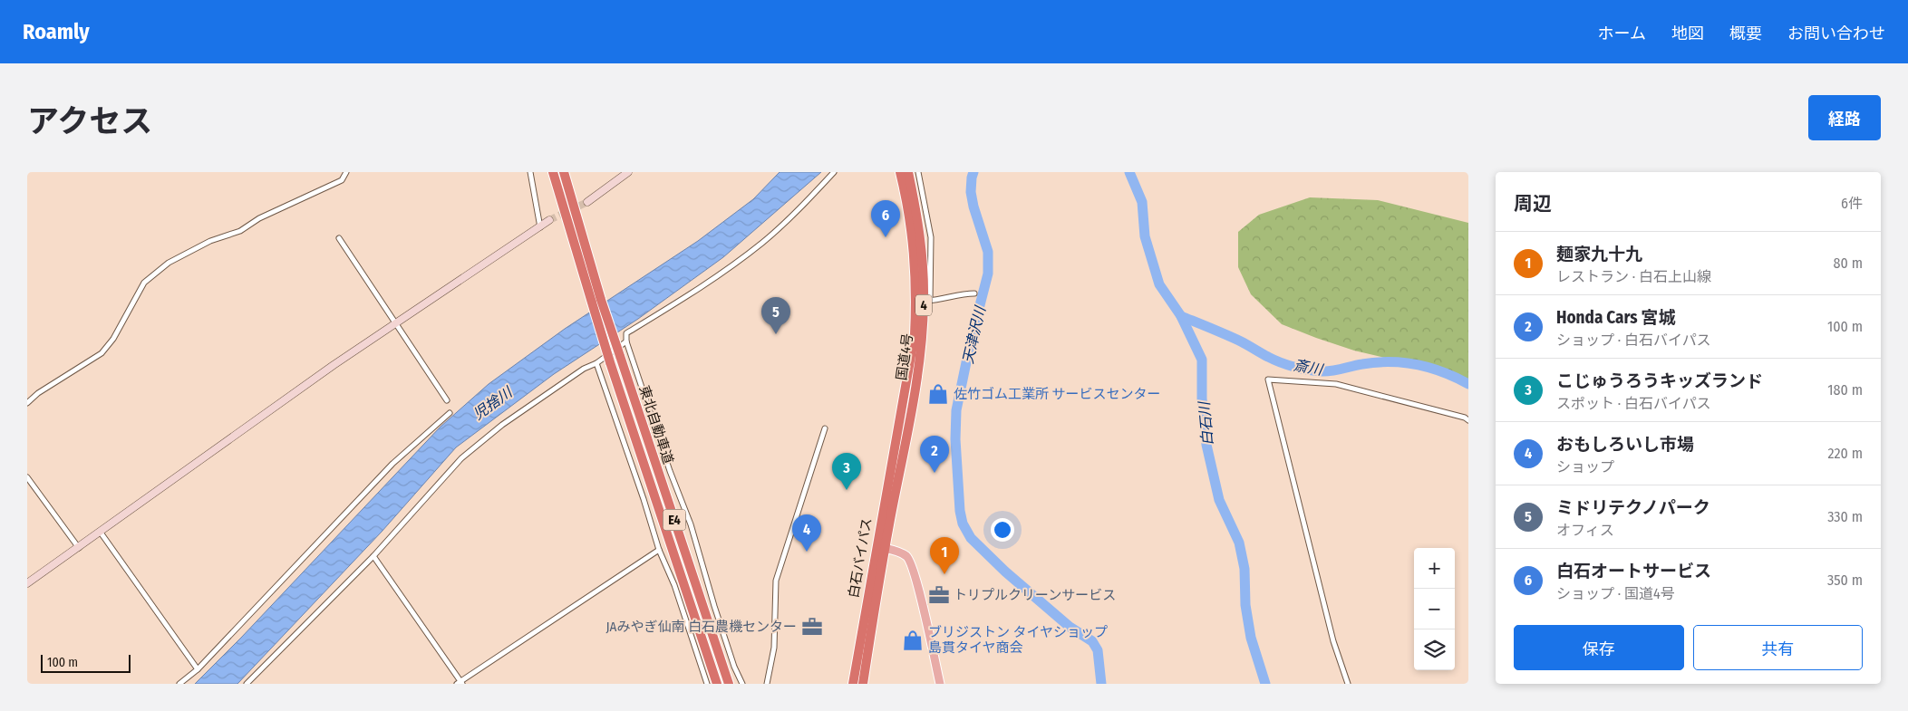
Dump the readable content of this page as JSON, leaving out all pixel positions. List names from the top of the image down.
{
  "streets": {
    "highway": [
      "4",
      "国道4号",
      "東北自動車道",
      "E4",
      "白石バイパス"
    ]
  },
  "crossings": [
    ["国道4号", "白石バイパス"]
  ],
  "water": [
    "天津沢川",
    "斎川",
    "児捨川",
    "白石川"
  ],
  "places": {
    "shop": ["佐竹ゴム工業所 サービスセンター", "ブリジストン タイヤショップ 島貫タイヤ商会"],
    "office": ["トリプルクリーンサービス", "JAみやぎ仙南 白石農機センター"]
  },
  "scale_bar": "100 m",
  "page": {
    "header": "Roamly",
    "nav": [
      "ホーム",
      "地図",
      "概要",
      "お問い合わせ"
    ],
    "title": "アクセス",
    "buttons": [
      "経路",
      ["保存", "共有"]
    ],
    "heading": ["周辺", "6件"],
    "pins": [
      "6",
      "5",
      "2",
      "3",
      "4",
      "1"
    ],
    "list": [
      {
        "mark": "1",
        "name": "麺家九十九",
        "note": "レストラン · 白石上山線",
        "value": "80 m"
      },
      {
        "mark": "2",
        "name": "Honda Cars 宮城",
        "note": "ショップ · 白石バイパス",
        "value": "100 m"
      },
      {
        "mark": "3",
        "name": "こじゅうろうキッズランド",
        "note": "スポット · 白石バイパス",
        "value": "180 m"
      },
      {
        "mark": "4",
        "name": "おもしろいし市場",
        "note": "ショップ",
        "value": "220 m"
      },
      {
        "mark": "5",
        "name": "ミドリテクノパーク",
        "note": "オフィス",
        "value": "330 m"
      },
      {
        "mark": "6",
        "name": "白石オートサービス",
        "note": "ショップ · 国道4号",
        "value": "350 m"
      }
    ],
    "map_buttons": ["+", "−"],
    "scale": "100 m"
  }
}
